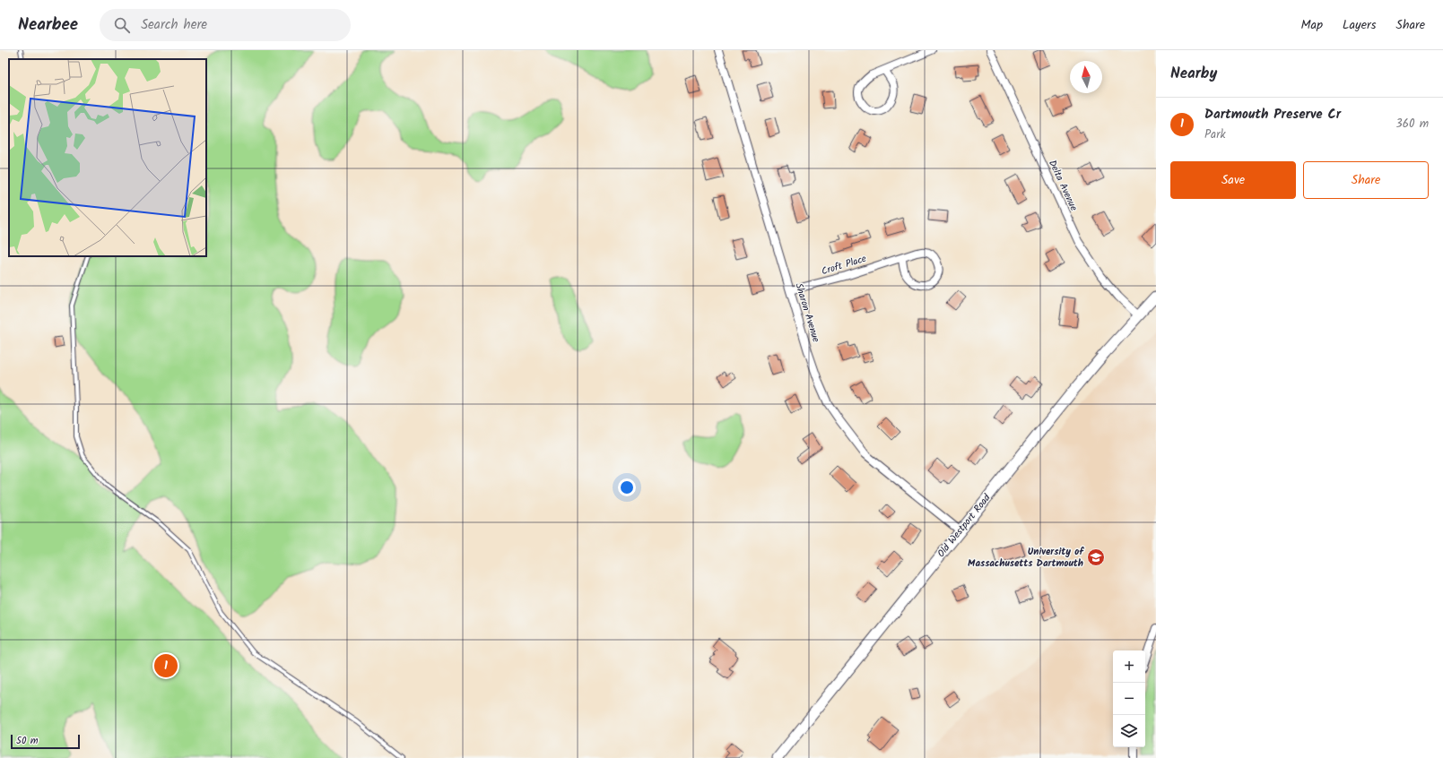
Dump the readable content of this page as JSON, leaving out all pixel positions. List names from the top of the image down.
{
  "streets": {
    "main road": ["Old Westport Road"],
    "street": ["Delta Avenue", "Croft Place", "Sharon Avenue"]
  },
  "crossings": [
    ["Delta Avenue", "Old Westport Road"],
    ["Croft Place", "Sharon Avenue"],
    ["Sharon Avenue", "Old Westport Road"]
  ],
  "places": {
    "school or university": ["University of Massachusetts Dartmouth"]
  },
  "scale_bar": "50 m",
  "north": "top",
  "page": {
    "header": "Nearbee",
    "search": "Search here",
    "nav": ["Map", "Layers", "Share"],
    "heading": "Nearby",
    "list": [
      {
        "mark": "1",
        "name": "Dartmouth Preserve Cr",
        "note": "Park",
        "value": "360 m"
      }
    ],
    "buttons": ["Save", "Share"],
    "map_buttons": ["+", "−"],
    "pins": "1",
    "scale": "50 m"
  }
}
